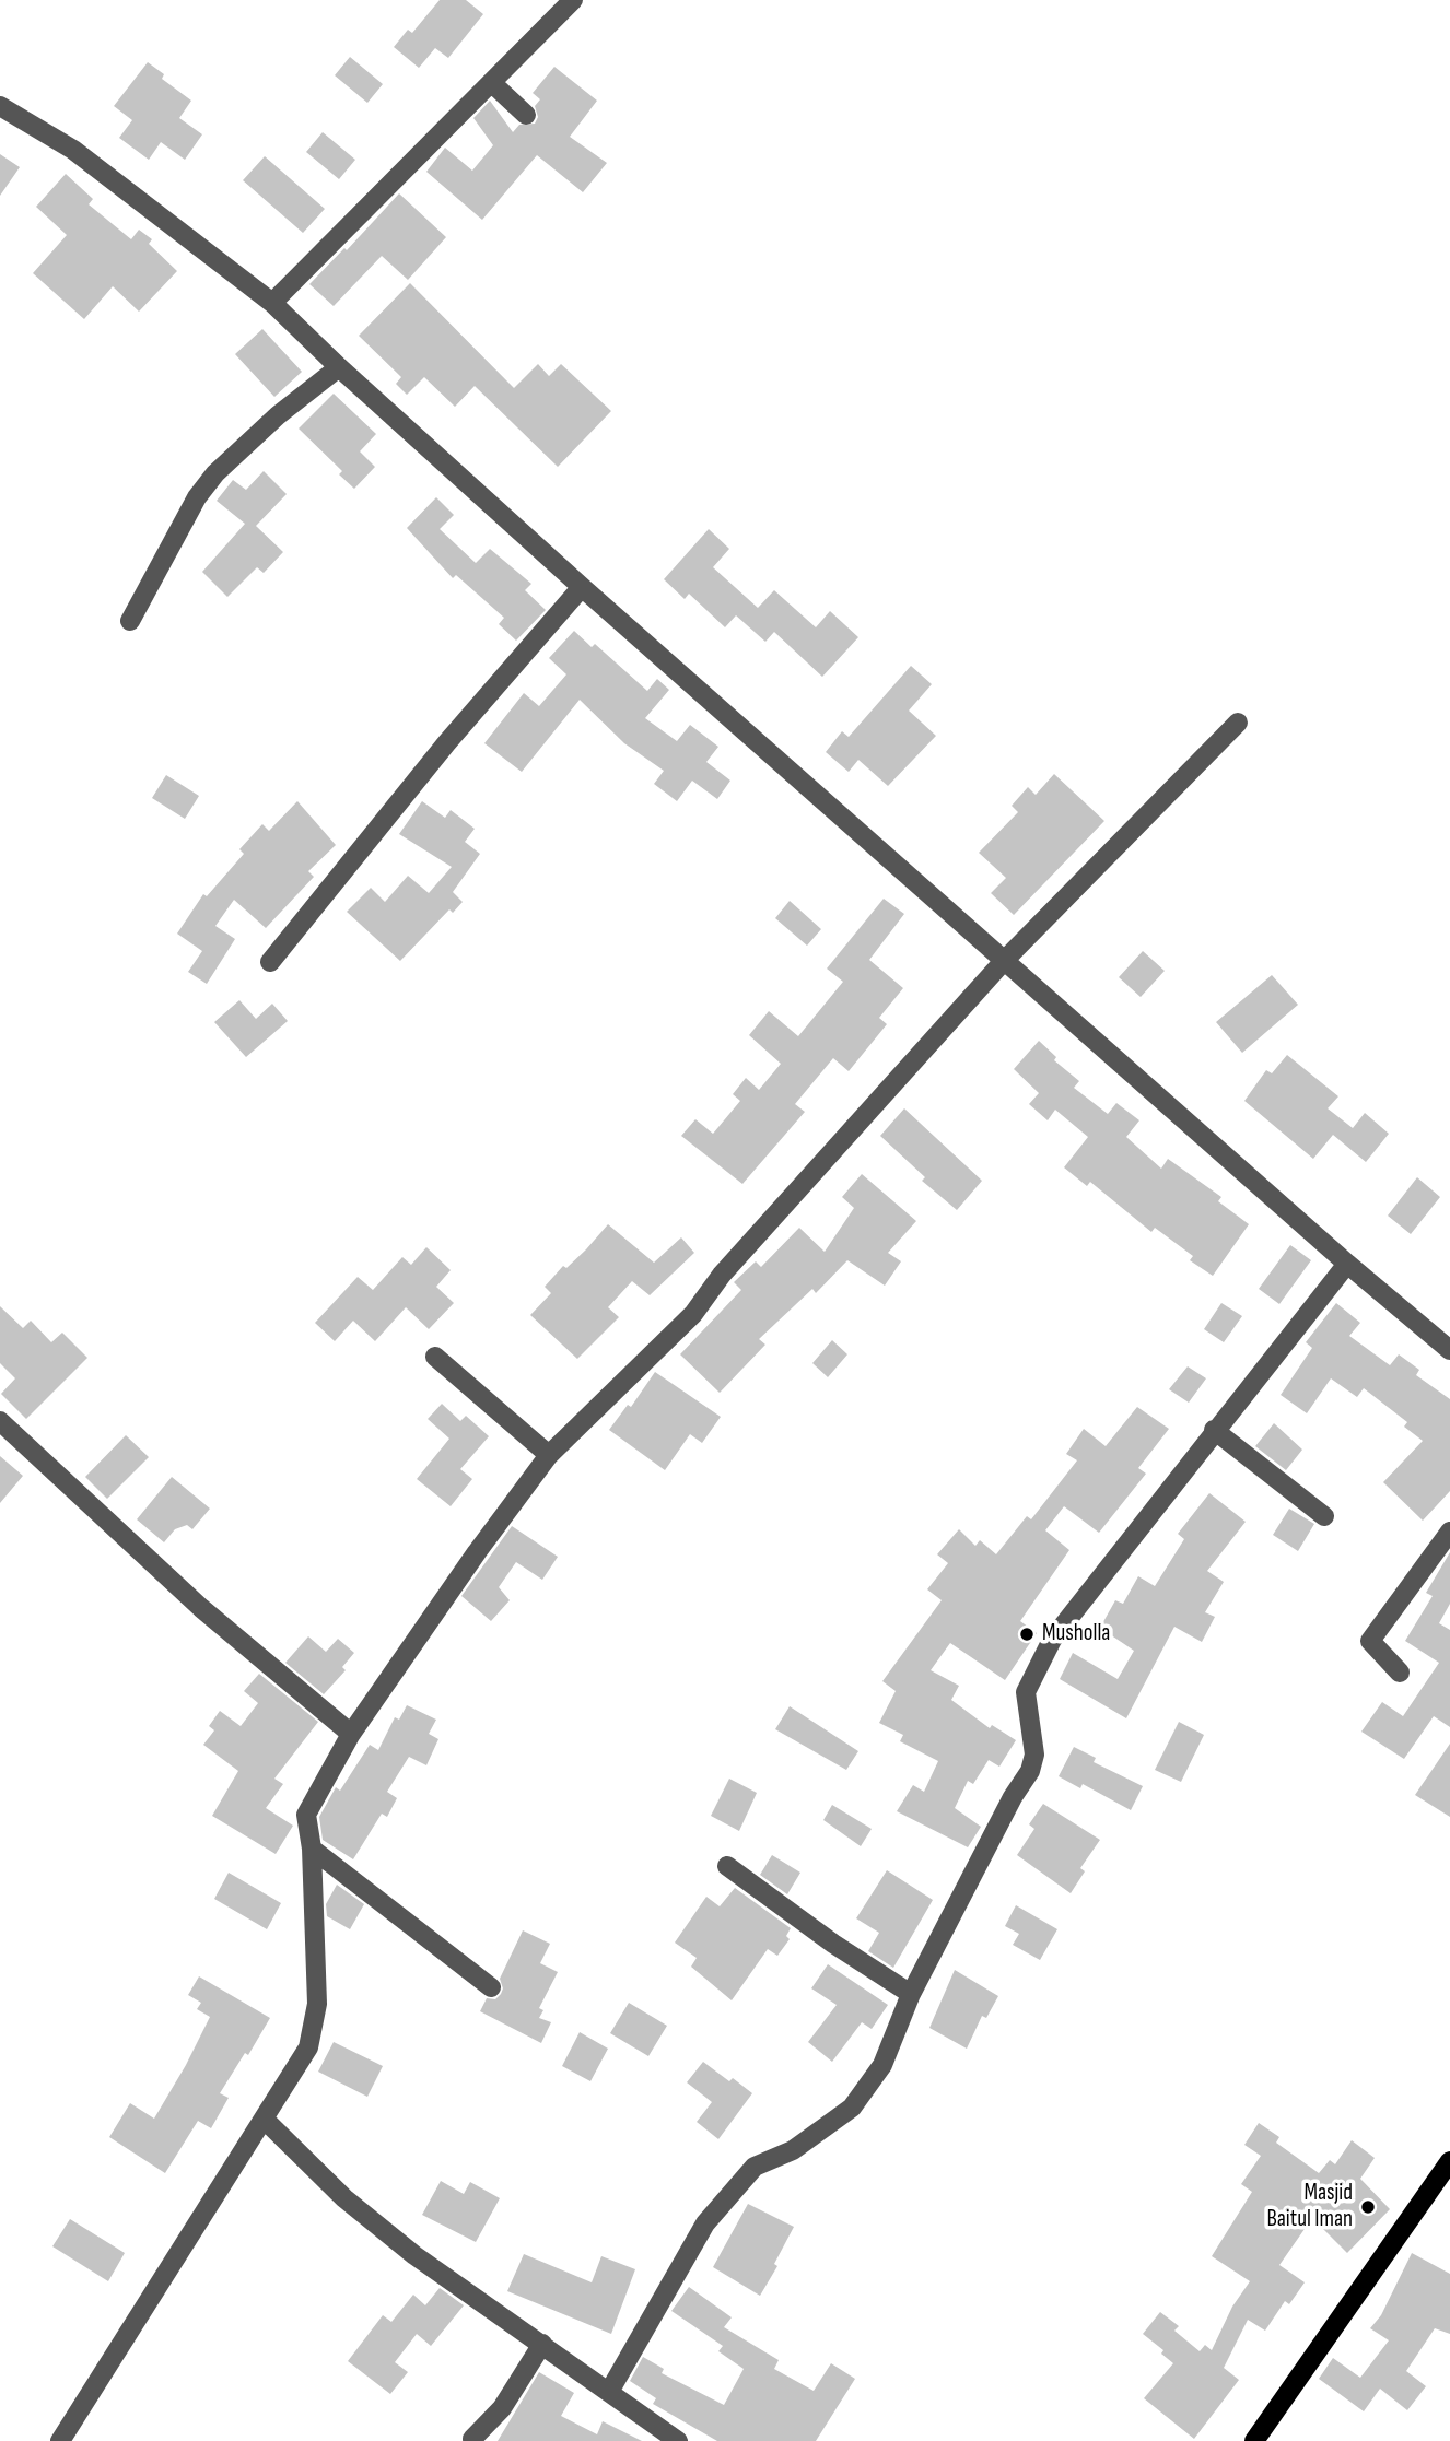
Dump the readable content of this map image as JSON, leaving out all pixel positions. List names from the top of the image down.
{
  "places": ["Musholla", "Masjid Baitul Iman"]
}
